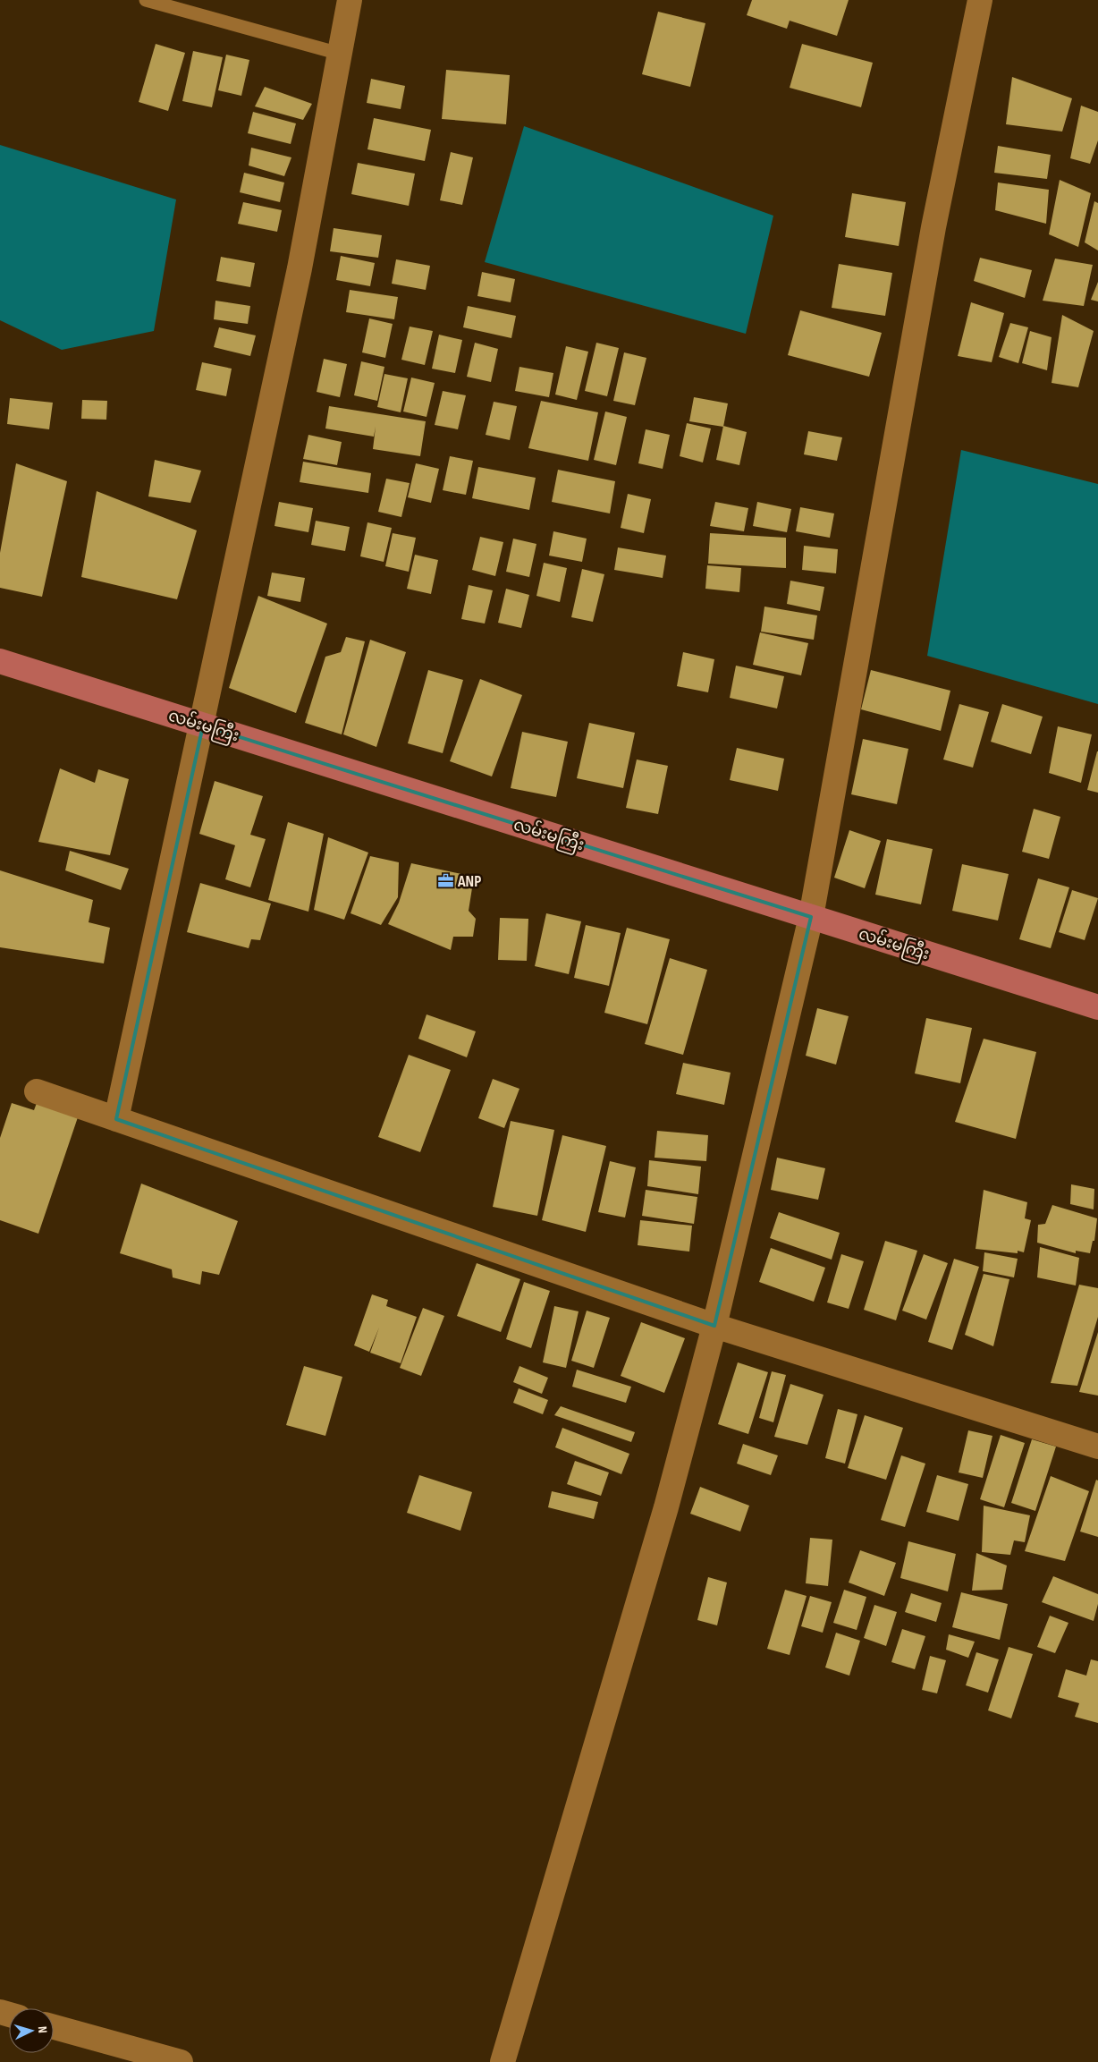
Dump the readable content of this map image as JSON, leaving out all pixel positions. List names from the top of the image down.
{
  "streets": {
    "main road": ["လမ်းမကြီး"]
  },
  "places": {
    "office": ["ANP"]
  },
  "north": "right"
}
